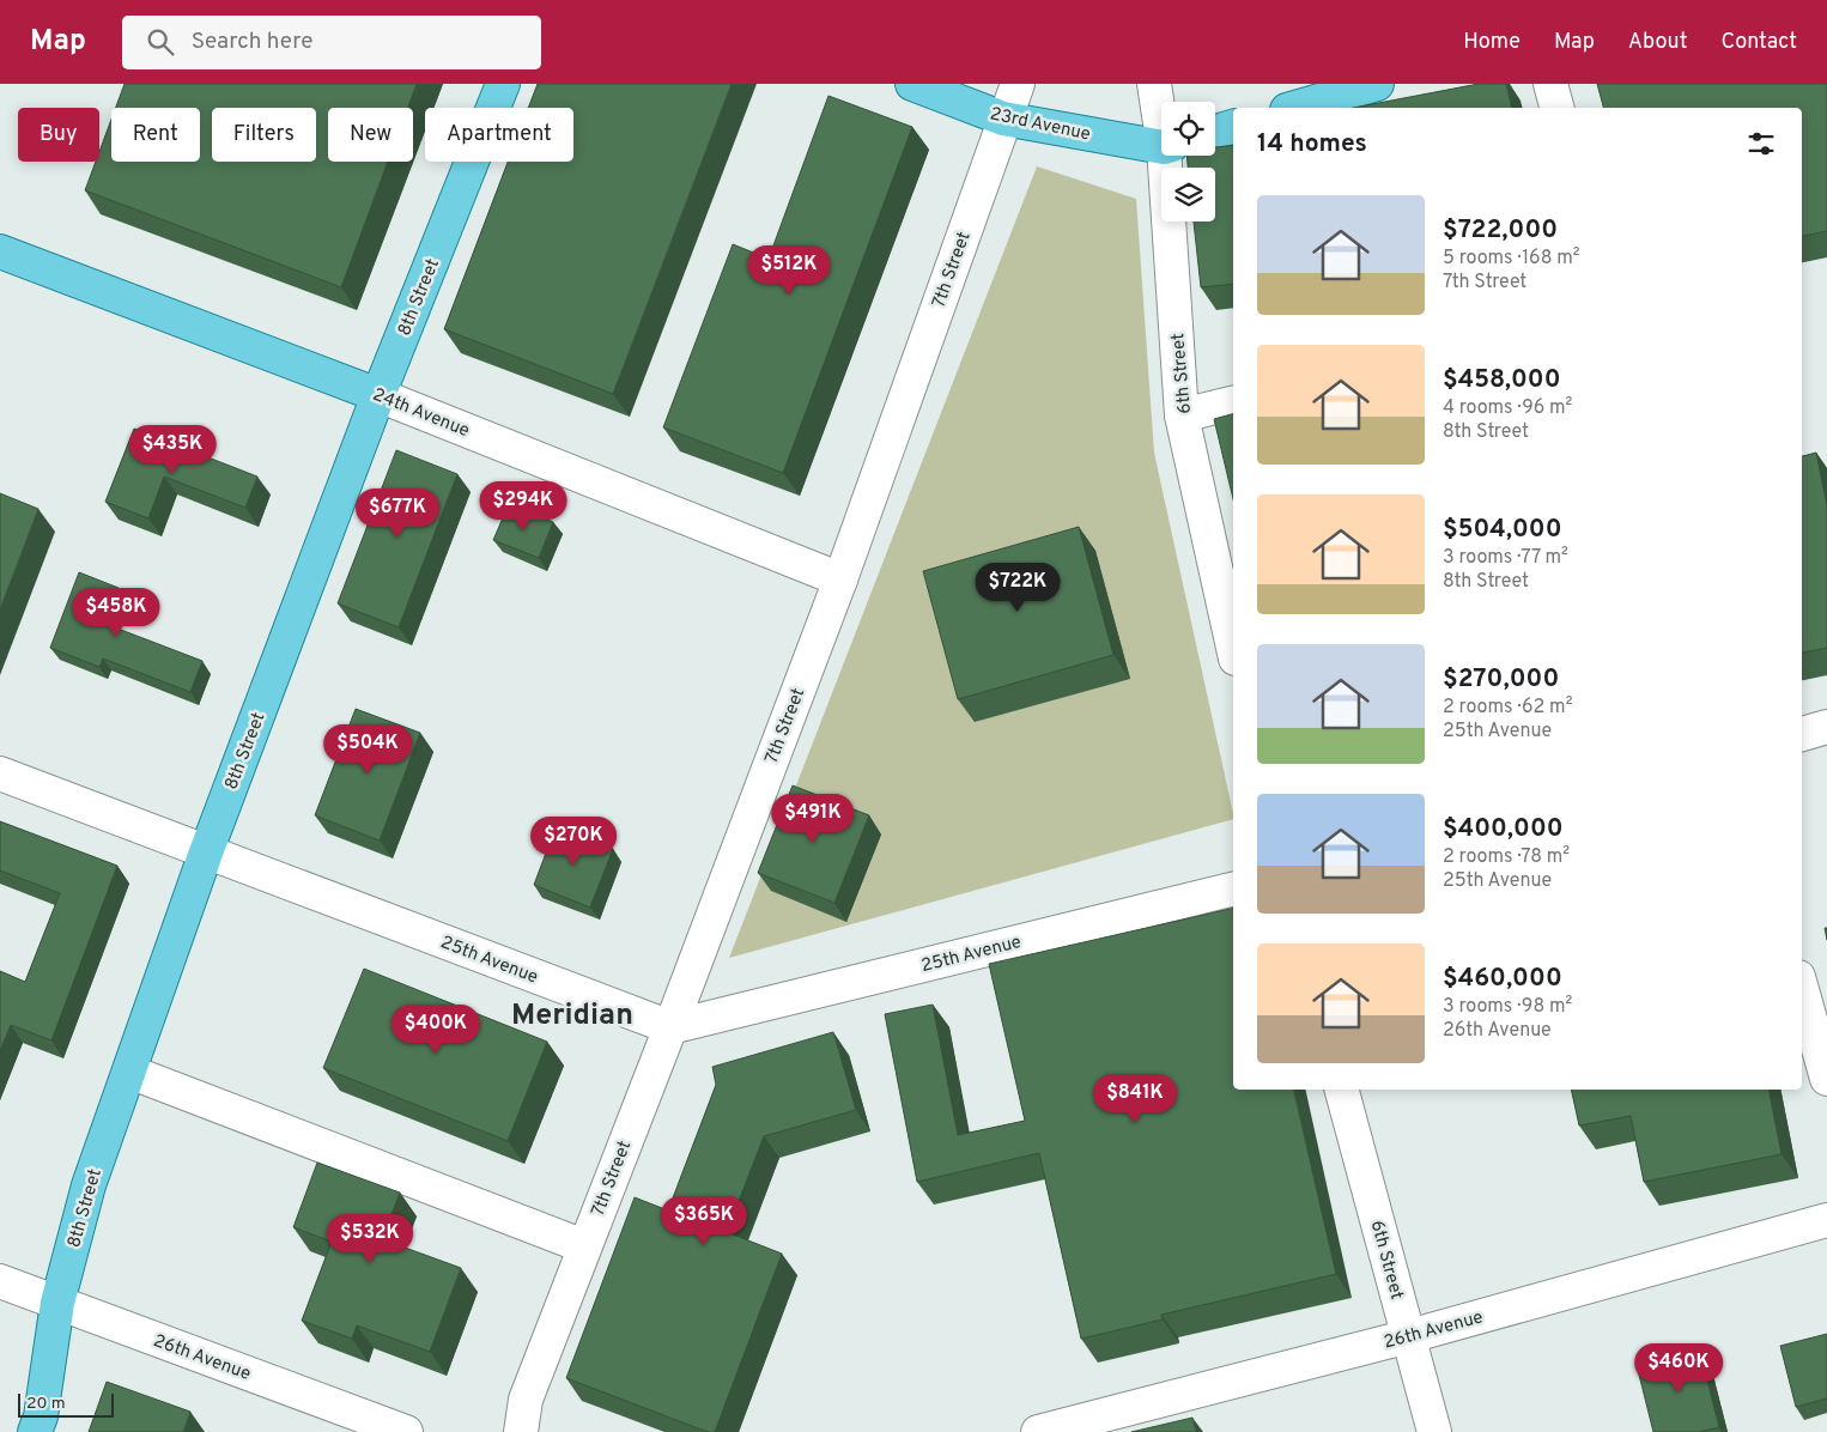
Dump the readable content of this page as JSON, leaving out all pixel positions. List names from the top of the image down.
{
  "streets": {
    "main road": ["23rd Avenue", "8th Street", "24th Avenue"],
    "street": [
      "7th Street",
      "6th Street",
      "25th Avenue",
      "26th Avenue"
    ]
  },
  "crossings": [
    ["23rd Avenue", "7th Street"],
    ["7th Street", "24th Avenue"],
    ["7th Street", "25th Avenue"],
    ["8th Street", "24th Avenue"],
    ["8th Street", "25th Avenue"],
    ["8th Street", "26th Avenue"],
    ["6th Street", "26th Avenue"]
  ],
  "districts": ["Meridian"],
  "scale_bar": "20 m",
  "page": {
    "header": "Map",
    "search": "Search here",
    "nav": [
      "Home",
      "Map",
      "About",
      "Contact"
    ],
    "chip": [
      "Buy",
      "Rent",
      "Filters",
      "New",
      "Apartment"
    ],
    "heading": "14 homes",
    "list": [
      {
        "name": "$722,000",
        "note": "5 rooms · 168 m² · 7th Street"
      },
      {
        "name": "$458,000",
        "note": "4 rooms · 96 m² · 8th Street"
      },
      {
        "name": "$504,000",
        "note": "3 rooms · 77 m² · 8th Street"
      },
      {
        "name": "$270,000",
        "note": "2 rooms · 62 m² · 25th Avenue"
      },
      {
        "name": "$400,000",
        "note": "2 rooms · 78 m² · 25th Avenue"
      },
      {
        "name": "$460,000",
        "note": "3 rooms · 98 m² · 26th Avenue"
      }
    ],
    "price": [
      "$512K",
      "$435K",
      "$294K",
      "$677K",
      "$722K",
      "$458K",
      "$504K",
      "$491K",
      "$270K",
      "$400K",
      "$841K",
      "$365K",
      "$532K",
      "$460K"
    ],
    "scale": "20 m"
  }
}
